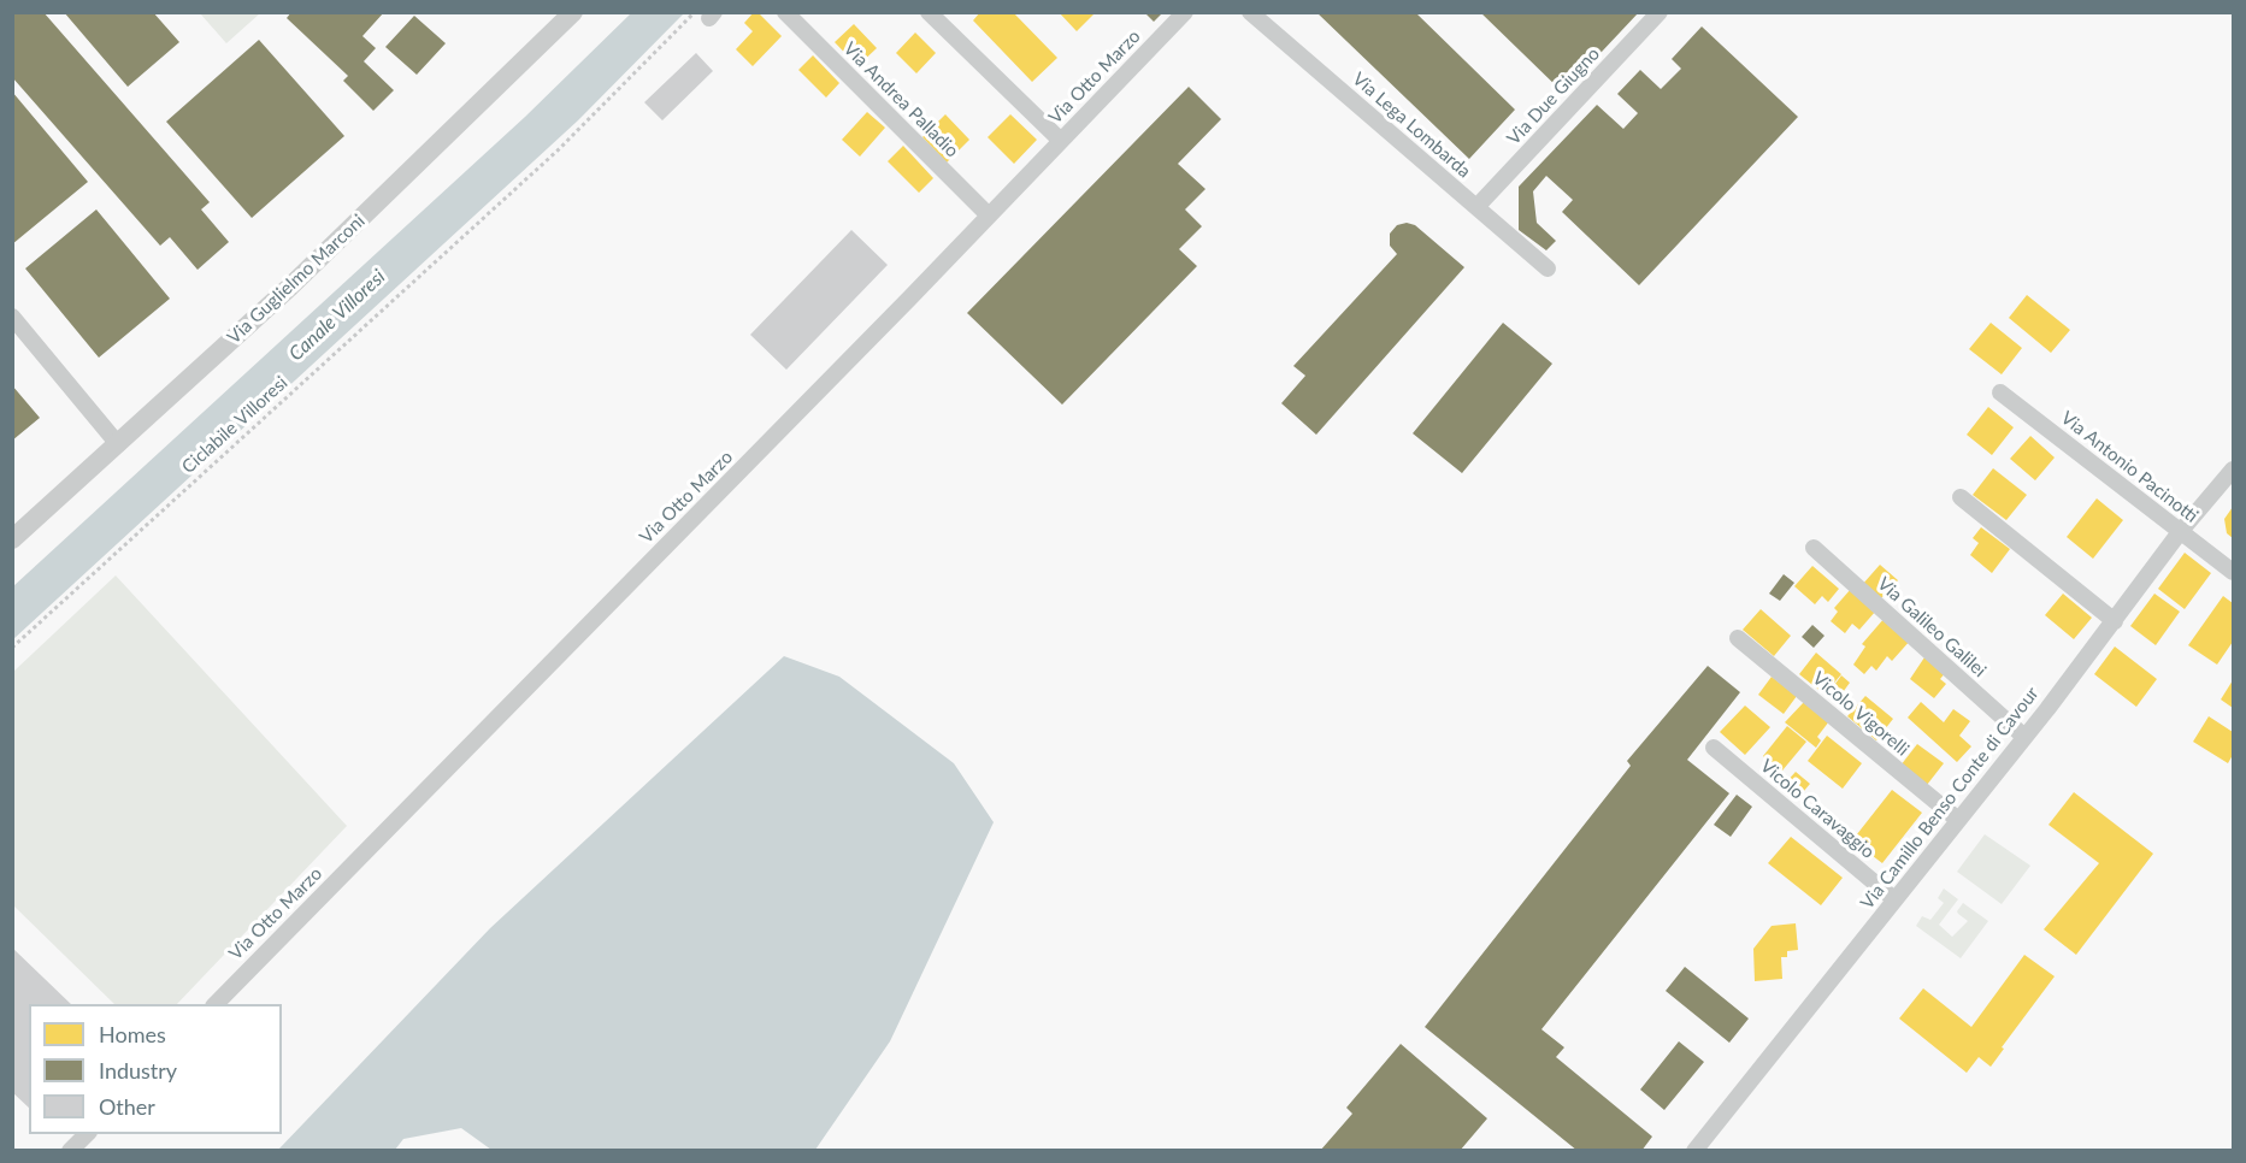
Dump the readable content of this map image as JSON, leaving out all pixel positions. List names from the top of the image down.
{
  "streets": {
    "street": [
      "Via Otto Marzo",
      "Via Due Giugno",
      "Via Andrea Palladio",
      "Via Lega Lombarda",
      "Via Guglielmo Marconi",
      "Via Antonio Pacinotti",
      "Via Galileo Galilei",
      "Vicolo Vigorelli",
      "Via Camillo Benso Conte di Cavour",
      "Vicolo Caravaggio"
    ],
    "path": ["Ciclabile Villoresi"]
  },
  "crossings": [
    ["Via Otto Marzo", "Via Andrea Palladio"],
    ["Via Due Giugno", "Via Lega Lombarda"],
    ["Via Antonio Pacinotti", "Via Camillo Benso Conte di Cavour"],
    ["Via Galileo Galilei", "Via Camillo Benso Conte di Cavour"],
    ["Vicolo Vigorelli", "Via Camillo Benso Conte di Cavour"],
    ["Via Camillo Benso Conte di Cavour", "Vicolo Caravaggio"]
  ],
  "water": ["Canale Villoresi"],
  "legend": ["Homes", "Industry", "Other"]
}
